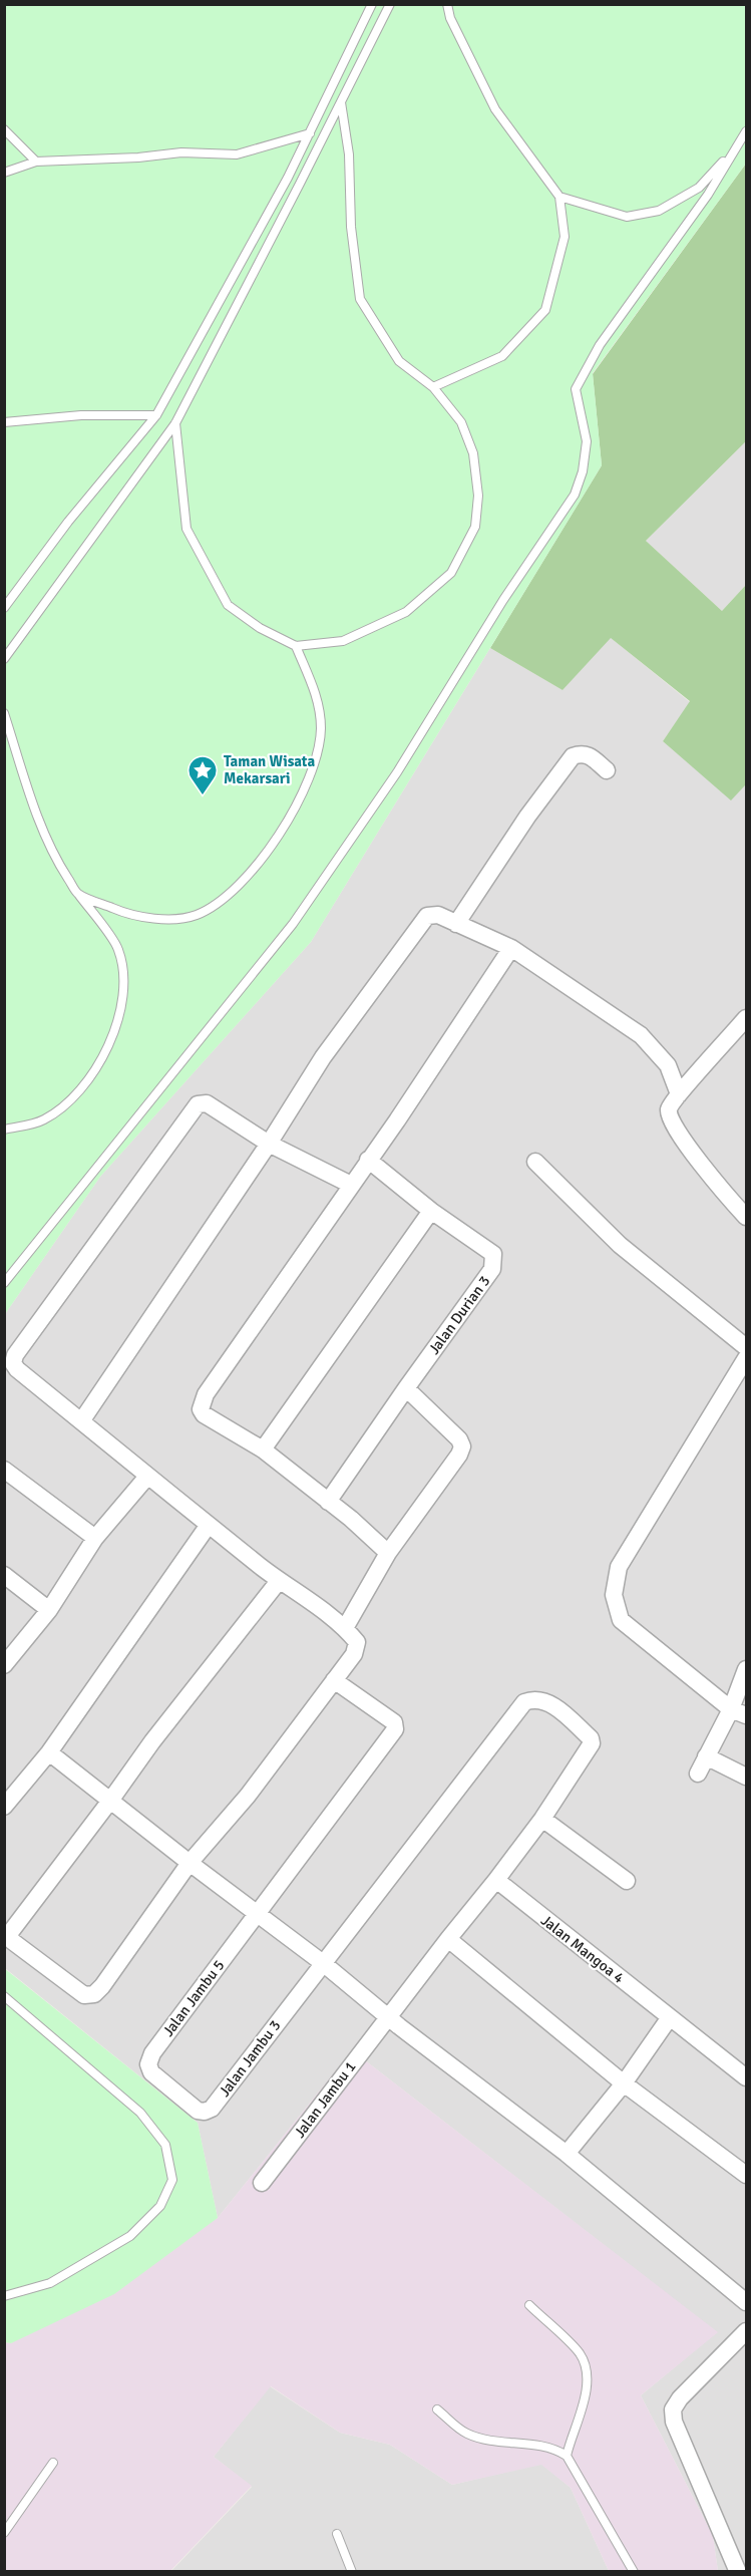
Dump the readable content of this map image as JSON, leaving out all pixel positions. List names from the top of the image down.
{
  "streets": {
    "street": [
      "Jalan Durian 3",
      "Jalan Mangoa 4",
      "Jalan Jambu 5",
      "Jalan Jambu 3",
      "Jalan Jambu 1"
    ]
  },
  "crossings": [
    ["Jalan Mangoa 4", "Jalan Jambu 1"],
    ["Jalan Jambu 5", "Jalan Jambu 3"],
    ["Jalan Jambu 3", "Jalan Jambu 1"]
  ],
  "places": {
    "place": ["Taman Wisata Mekarsari"]
  }
}
